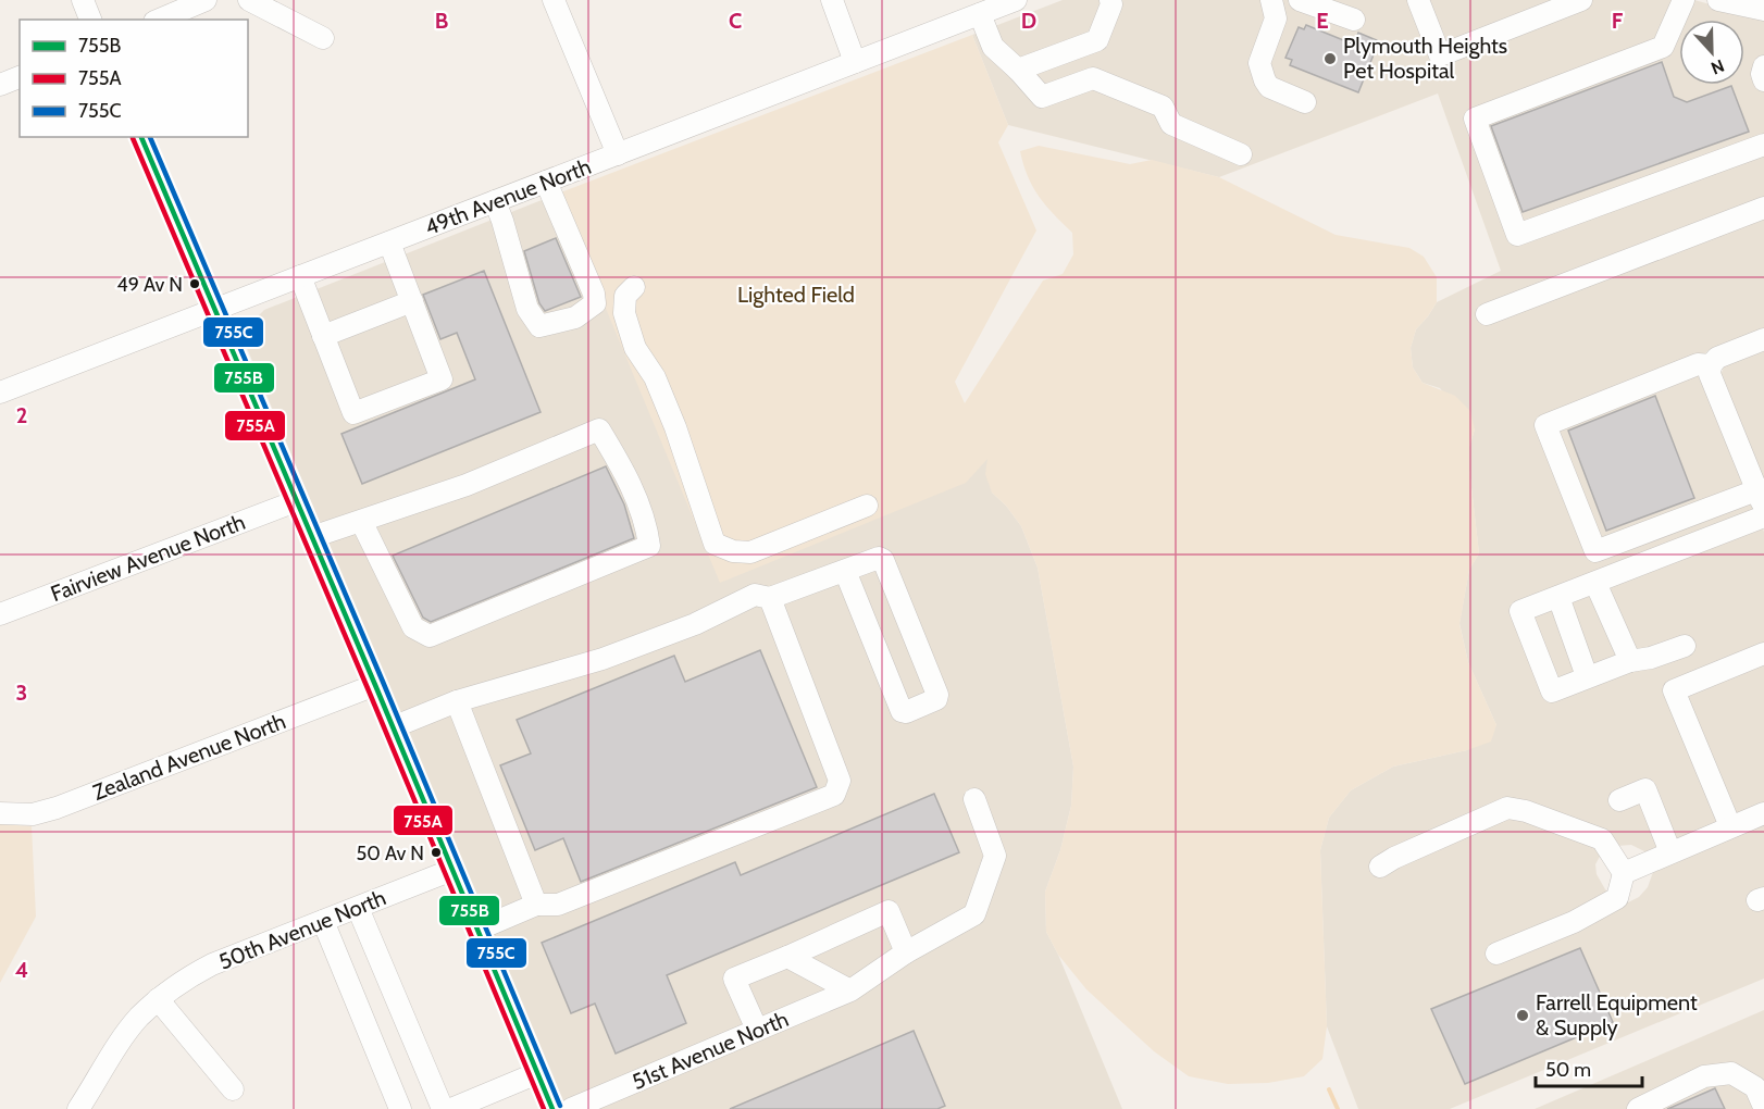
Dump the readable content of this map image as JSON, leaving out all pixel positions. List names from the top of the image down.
{
  "streets": {
    "street": [
      "49th Avenue North",
      "Fairview Avenue North",
      "Zealand Avenue North",
      "50th Avenue North",
      "51st Avenue North"
    ]
  },
  "parks": ["Lighted Field"],
  "places": [
    "Plymouth Heights Pet Hospital",
    "49 Av N",
    "50 Av N",
    "Farrell Equipment & Supply"
  ],
  "lines": ["transit line 755B", "transit line 755C", "transit line 755A"],
  "legend": ["755B", "755A", "755C"],
  "scale_bar": "50 m",
  "north": "bottom",
  "grid": {
    "columns": [
      "B",
      "C",
      "D",
      "E",
      "F"
    ],
    "rows": ["2", "3", "4"]
  }
}
